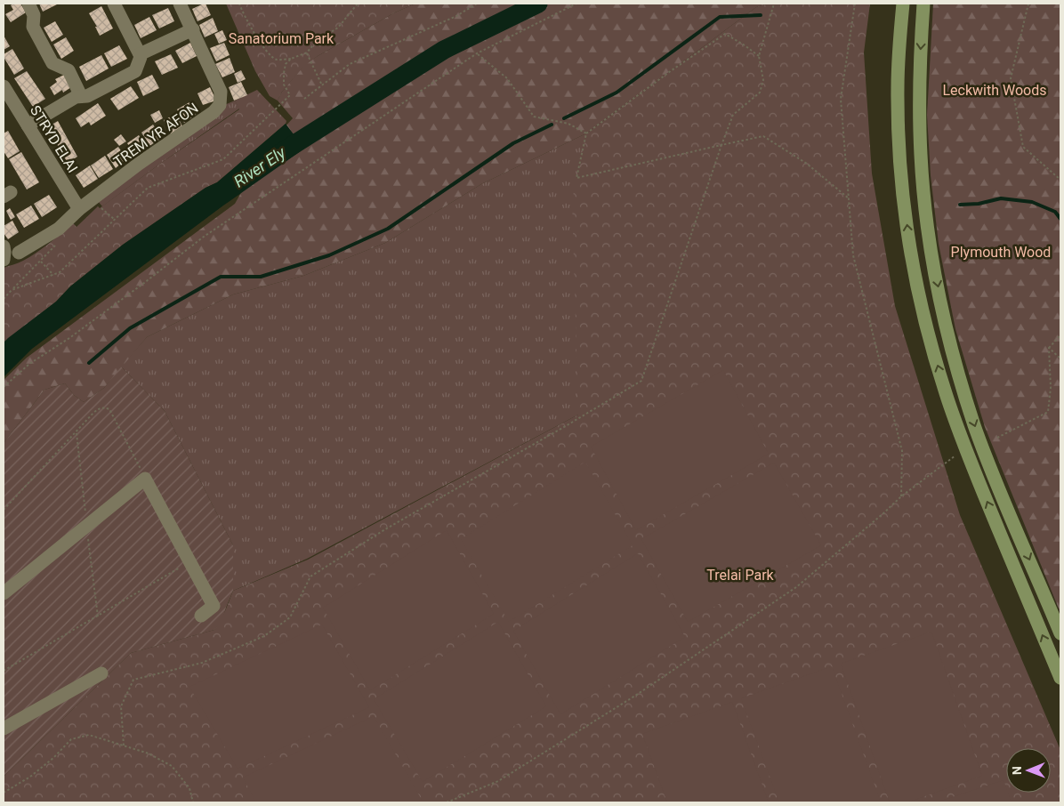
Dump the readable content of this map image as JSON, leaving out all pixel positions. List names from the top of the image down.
{
  "streets": {
    "street": ["TREM YR AFON", "STRYD ELAI"]
  },
  "crossings": [
    ["TREM YR AFON", "STRYD ELAI"]
  ],
  "water": ["River Ely"],
  "parks": [
    "Sanatorium Park",
    "Leckwith Woods",
    "Plymouth Wood",
    "Trelai Park"
  ],
  "north": "left"
}
